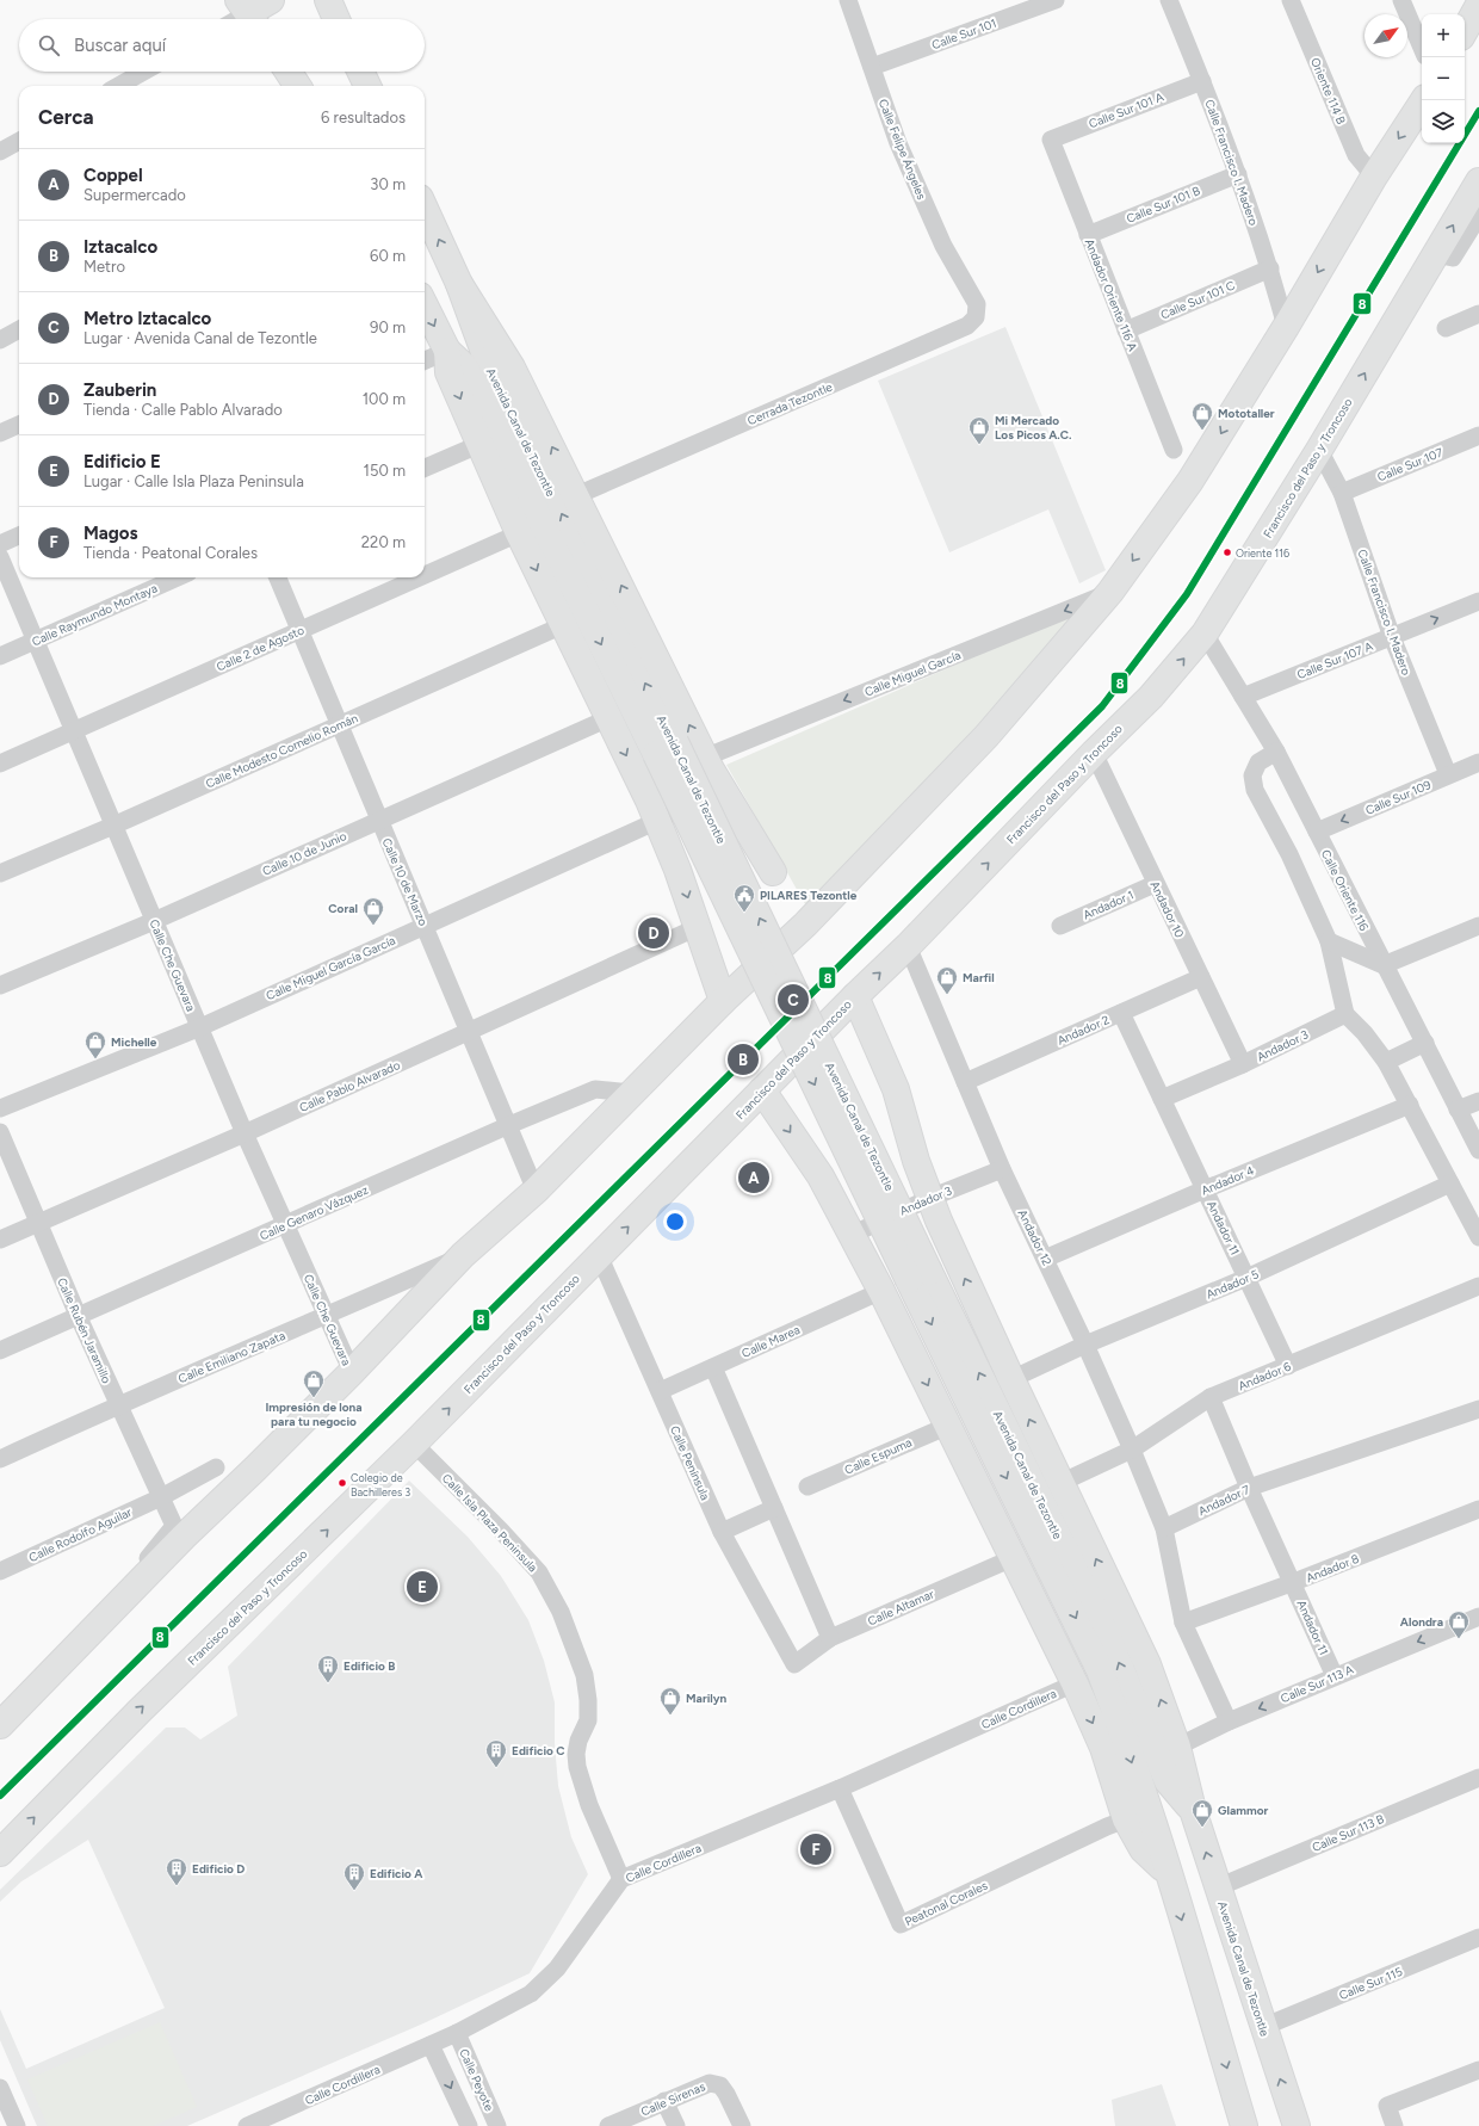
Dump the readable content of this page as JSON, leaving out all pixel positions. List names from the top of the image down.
{
  "streets": {
    "main road": ["Avenida Canal de Tezontle", "Francisco del Paso y Troncoso"],
    "street": [
      "Calle Sur 101",
      "Oriente 114 B",
      "Calle Sur 101 A",
      "Calle Felipe Ángeles",
      "Calle Francisco I. Madero",
      "Calle Sur 101 B",
      "Andador Oriente 116 A",
      "Calle Sur 101 C",
      "Cerrada Tezontle",
      "Calle Sur 107",
      "Calle Raymundo Montaya",
      "Calle 2 de Agosto",
      "Calle Sur 107 A",
      "Calle Miguel García",
      "Calle Modesto Cornelio Román",
      "Calle Sur 109",
      "Calle 10 de Junio",
      "Calle 10 de Marzo",
      "Calle Oriente 116",
      "Andador 1",
      "Andador 10",
      "Calle Che Guevara",
      "Calle Miguel García García",
      "Andador 2",
      "Andador 3",
      "Calle Pablo Alvarado",
      "Andador 4",
      "Calle Genaro Vázquez",
      "Andador 11",
      "Andador 12",
      "Andador 5",
      "Calle Rubén Jaramillo",
      "Calle Marea",
      "Calle Emiliano Zapata",
      "Andador 6",
      "Calle Espuma",
      "Calle Península",
      "Andador 7",
      "Calle Isla Plaza Peninsula",
      "Calle Rodolfo Aguilar",
      "Andador 8",
      "Calle Altamar",
      "Calle Sur 113 A",
      "Calle Cordillera",
      "Calle Sur 113 B",
      "Peatonal Corales",
      "Calle Sur 115",
      "Calle Peyote",
      "Calle Sirenas"
    ]
  },
  "crossings": [
    ["Calle Sur 101", "Calle Felipe Ángeles"],
    ["Calle Sur 101 A", "Calle Francisco I. Madero"],
    ["Calle Sur 101 A", "Andador Oriente 116 A"],
    ["Calle Felipe Ángeles", "Cerrada Tezontle"],
    ["Calle Francisco I. Madero", "Calle Sur 101 B"],
    ["Calle Francisco I. Madero", "Calle Sur 101 C"],
    ["Calle Francisco I. Madero", "Calle Sur 107"],
    ["Calle Francisco I. Madero", "Francisco del Paso y Troncoso"],
    ["Calle Francisco I. Madero", "Calle Sur 107 A"],
    ["Calle Francisco I. Madero", "Calle Sur 109"],
    ["Calle Sur 101 B", "Andador Oriente 116 A"],
    ["Andador Oriente 116 A", "Calle Sur 101 C"],
    ["Cerrada Tezontle", "Avenida Canal de Tezontle"],
    ["Avenida Canal de Tezontle", "Francisco del Paso y Troncoso"],
    ["Avenida Canal de Tezontle", "Calle 2 de Agosto"],
    ["Avenida Canal de Tezontle", "Calle Miguel García"],
    ["Avenida Canal de Tezontle", "Calle Modesto Cornelio Román"],
    ["Avenida Canal de Tezontle", "Calle 10 de Junio"],
    ["Avenida Canal de Tezontle", "Calle Miguel García García"],
    ["Avenida Canal de Tezontle", "Andador 3"],
    ["Avenida Canal de Tezontle", "Calle Pablo Alvarado"],
    ["Avenida Canal de Tezontle", "Andador 5"],
    ["Avenida Canal de Tezontle", "Andador 6"],
    ["Avenida Canal de Tezontle", "Calle Sur 113 A"],
    ["Avenida Canal de Tezontle", "Calle Sur 113 B"],
    ["Avenida Canal de Tezontle", "Calle Sur 115"],
    ["Francisco del Paso y Troncoso", "Calle Oriente 116"],
    ["Francisco del Paso y Troncoso", "Andador 10"],
    ["Francisco del Paso y Troncoso", "Andador 12"],
    ["Francisco del Paso y Troncoso", "Calle Península"],
    ["Francisco del Paso y Troncoso", "Calle Isla Plaza Peninsula"],
    ["Calle Raymundo Montaya", "Calle Che Guevara"],
    ["Calle 2 de Agosto", "Calle 10 de Marzo"],
    ["Calle 2 de Agosto", "Calle Che Guevara"],
    ["Calle Sur 107 A", "Calle Oriente 116"],
    ["Calle Miguel García", "Calle Miguel García García"],
    ["Calle Modesto Cornelio Román", "Calle 10 de Marzo"],
    ["Calle Modesto Cornelio Román", "Calle Che Guevara"],
    ["Calle Sur 109", "Calle Oriente 116"],
    ["Calle 10 de Junio", "Calle 10 de Marzo"],
    ["Calle 10 de Junio", "Calle Che Guevara"],
    ["Calle 10 de Marzo", "Calle Miguel García García"],
    ["Calle 10 de Marzo", "Calle Pablo Alvarado"],
    ["Calle 10 de Marzo", "Calle Genaro Vázquez"],
    ["Andador 1", "Andador 10"],
    ["Andador 10", "Andador 2"],
    ["Andador 10", "Andador 3"],
    ["Calle Che Guevara", "Calle Miguel García García"],
    ["Calle Che Guevara", "Calle Pablo Alvarado"],
    ["Calle Che Guevara", "Calle Genaro Vázquez"],
    ["Calle Che Guevara", "Calle Emiliano Zapata"],
    ["Andador 2", "Andador 11"],
    ["Andador 2", "Andador 12"],
    ["Andador 3", "Andador 11"],
    ["Andador 3", "Andador 12"],
    ["Calle Pablo Alvarado", "Calle Rubén Jaramillo"],
    ["Andador 4", "Andador 11"],
    ["Andador 4", "Andador 12"],
    ["Calle Genaro Vázquez", "Calle Rubén Jaramillo"],
    ["Andador 11", "Andador 5"],
    ["Andador 11", "Andador 6"],
    ["Andador 11", "Andador 7"],
    ["Andador 11", "Andador 8"],
    ["Andador 11", "Calle Sur 113 A"],
    ["Andador 12", "Andador 5"],
    ["Andador 12", "Andador 6"],
    ["Andador 12", "Andador 7"],
    ["Calle Rubén Jaramillo", "Calle Emiliano Zapata"],
    ["Calle Rubén Jaramillo", "Calle Rodolfo Aguilar"],
    ["Calle Marea", "Calle Península"],
    ["Calle Península", "Calle Altamar"],
    ["Calle Isla Plaza Peninsula", "Calle Cordillera"],
    ["Calle Cordillera", "Peatonal Corales"],
    ["Calle Cordillera", "Calle Peyote"]
  ],
  "one_way": ["Calle Sur 107 A", "Calle Miguel García", "Calle Sur 113 A"],
  "places": {
    "shop": [
      "Mototaller",
      "Mi Mercado Los Picos A.C.",
      "Coral",
      "Marfil",
      "Michelle",
      "Impresión de lona para tu negocio",
      "Alondra",
      "Marilyn",
      "Glammor"
    ],
    "other": ["Oriente 116", "Colegio de Bachilleres 3"],
    "public building": ["PILARES Tezontle"],
    "building": [
      "Edificio B",
      "Edificio C",
      "Edificio D",
      "Edificio A"
    ]
  },
  "lines": ["metro line 8"],
  "north": "top right",
  "page": {
    "map_buttons": ["+", "−"],
    "search": "Buscar aquí",
    "heading": ["Cerca", "6 resultados"],
    "list": [
      {
        "mark": "A",
        "name": "Coppel",
        "note": "Supermercado",
        "value": "30 m"
      },
      {
        "mark": "B",
        "name": "Iztacalco",
        "note": "Metro",
        "value": "60 m"
      },
      {
        "mark": "C",
        "name": "Metro Iztacalco",
        "note": "Lugar · Avenida Canal de Tezontle",
        "value": "90 m"
      },
      {
        "mark": "D",
        "name": "Zauberin",
        "note": "Tienda · Calle Pablo Alvarado",
        "value": "100 m"
      },
      {
        "mark": "E",
        "name": "Edificio E",
        "note": "Lugar · Calle Isla Plaza Peninsula",
        "value": "150 m"
      },
      {
        "mark": "F",
        "name": "Magos",
        "note": "Tienda · Peatonal Corales",
        "value": "220 m"
      }
    ],
    "pins": [
      "D",
      "C",
      "B",
      "A",
      "E",
      "F"
    ]
  }
}
